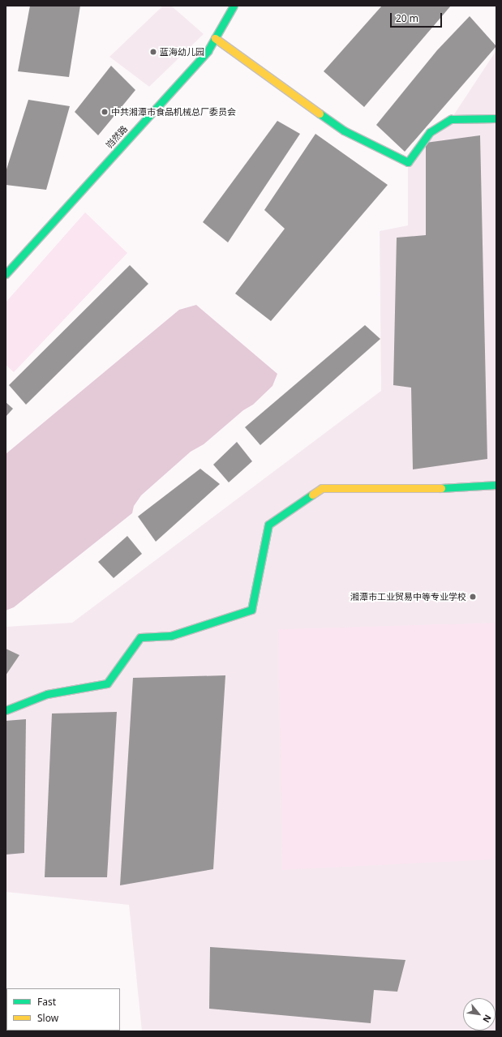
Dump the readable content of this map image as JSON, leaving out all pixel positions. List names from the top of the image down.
{
  "streets": {
    "street": ["岿然路"]
  },
  "places": ["蓝海幼儿园", "中共湘潭市食品机械总厂委员会", "湘潭市工业贸易中等专业学校"],
  "legend": ["Fast", "Slow"],
  "scale_bar": "20 m",
  "north": "bottom right"
}
